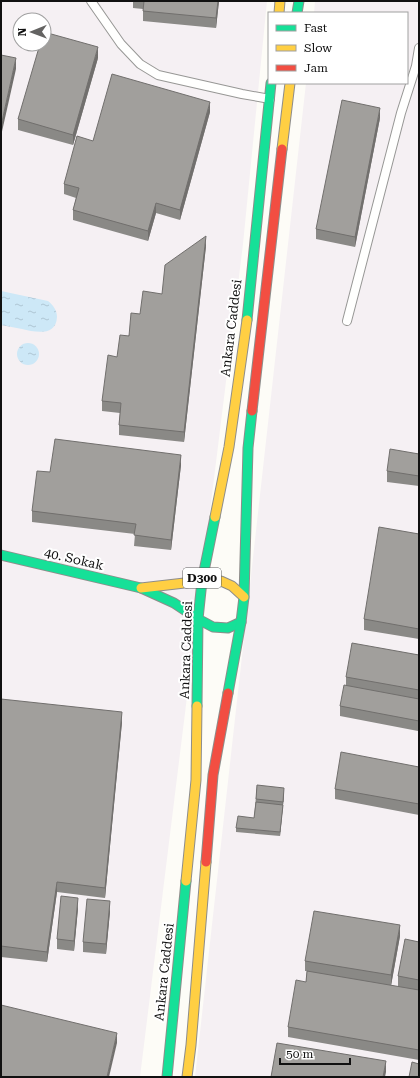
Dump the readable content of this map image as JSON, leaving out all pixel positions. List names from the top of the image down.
{
  "streets": {
    "main road": ["Ankara Caddesi", "40. Sokak", "D300"]
  },
  "legend": ["Fast", "Slow", "Jam"],
  "scale_bar": "50 m",
  "north": "left"
}
